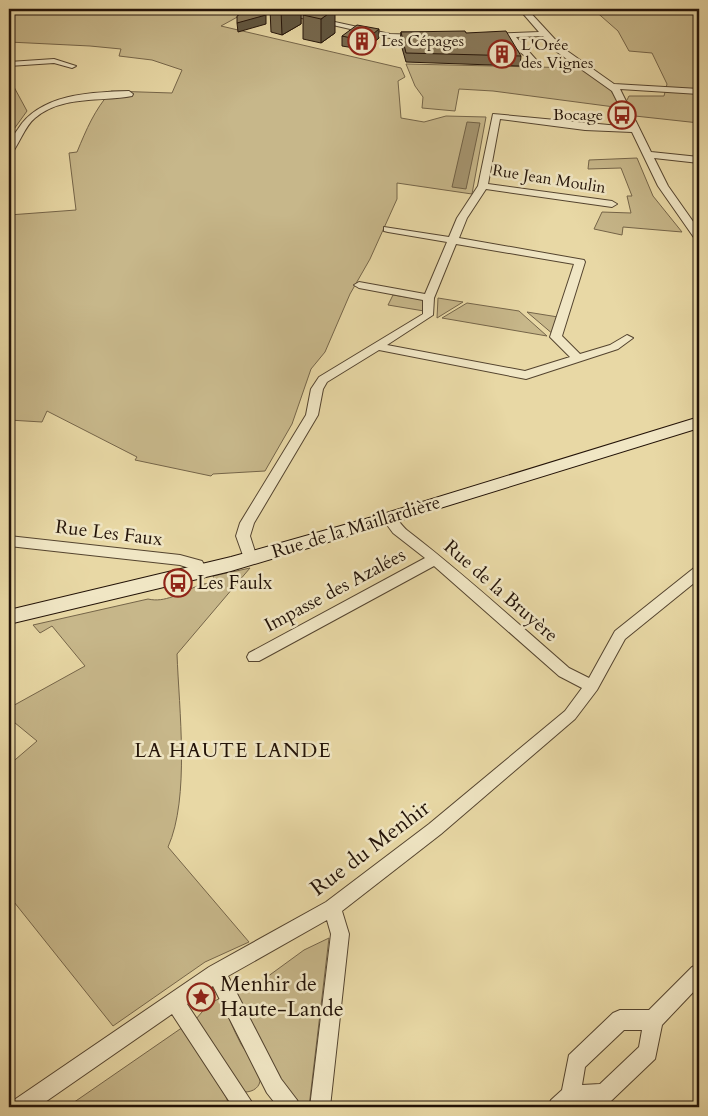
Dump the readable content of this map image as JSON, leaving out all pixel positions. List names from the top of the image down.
{
  "streets": {
    "street": [
      "Rue Jean Moulin",
      "Rue de la Maillardière",
      "Rue Les Faux",
      "Impasse des Azalées",
      "Rue de la Bruyère",
      "Rue du Menhir"
    ]
  },
  "crossings": [
    ["Rue de la Maillardière", "Rue Les Faux"],
    ["Rue de la Maillardière", "Rue de la Bruyère"],
    ["Impasse des Azalées", "Rue de la Bruyère"],
    ["Rue de la Bruyère", "Rue du Menhir"]
  ],
  "districts": ["LA HAUTE LANDE"],
  "places": {
    "building": ["Les Cépages", "L'Orée des Vignes"],
    "bus stop": ["Bocage", "Les Faulx"],
    "place": ["Menhir de Haute-Lande"]
  }
}
